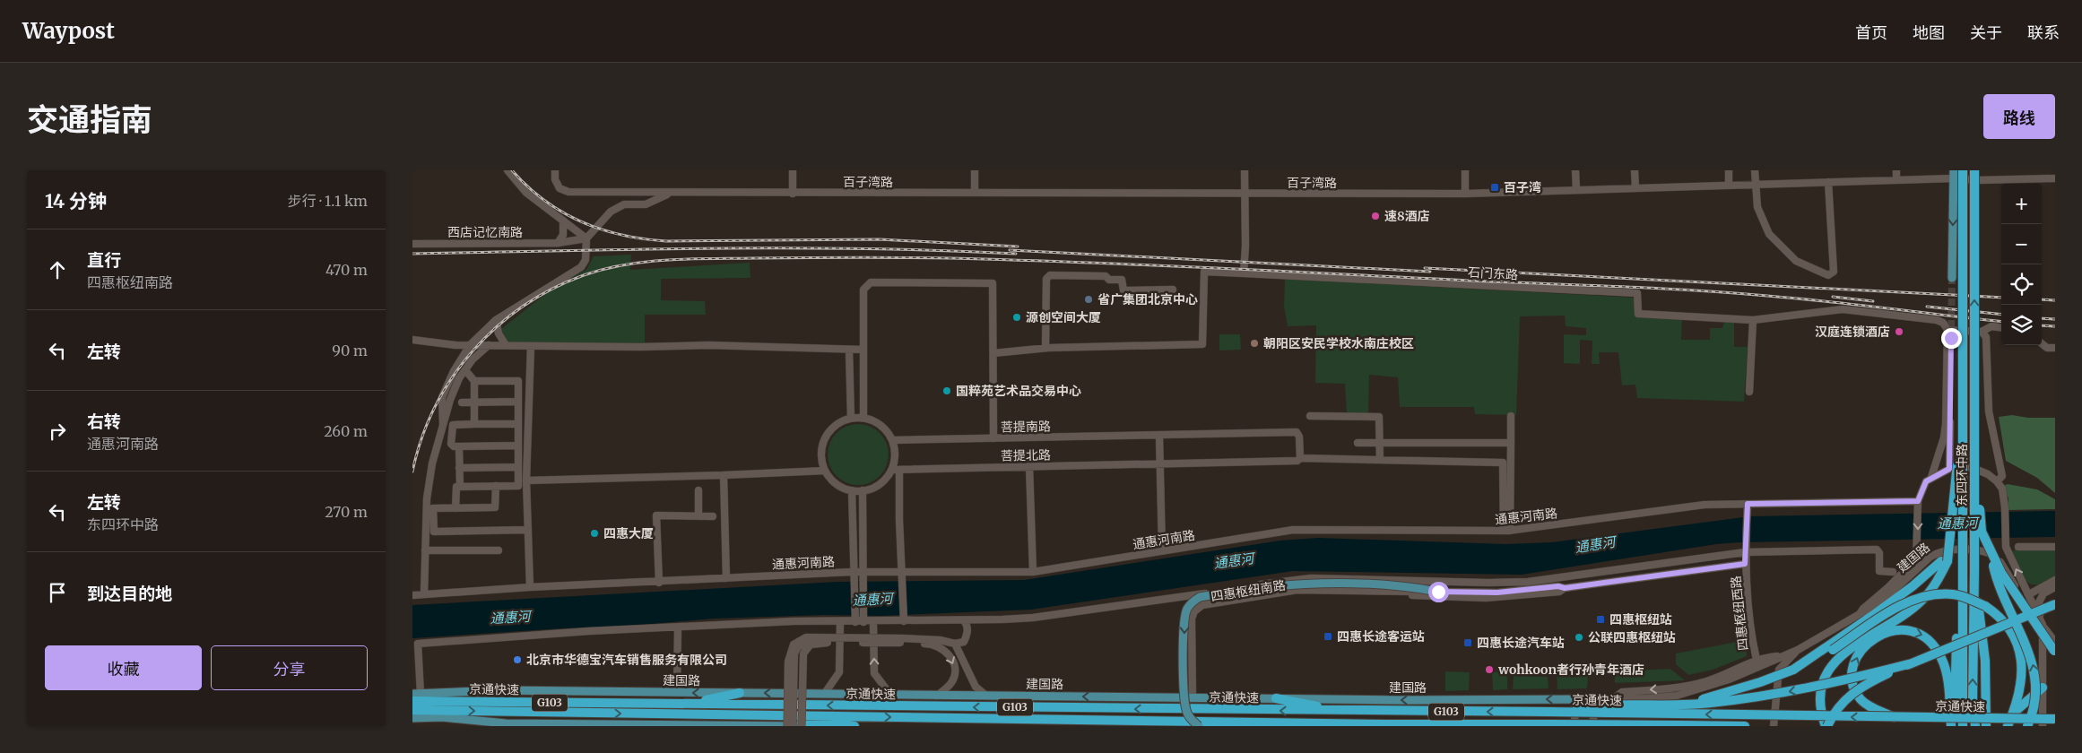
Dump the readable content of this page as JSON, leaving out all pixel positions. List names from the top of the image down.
{
  "streets": {
    "highway": ["东四环中路", "京通快速", "G103"],
    "main road": ["建国路"],
    "street": [
      "百子湾路",
      "西店记忆南路",
      "石门东路",
      "菩提南路",
      "菩提北路",
      "通惠河南路",
      "四惠枢纽南路",
      "四惠枢纽西路"
    ]
  },
  "crossings": [
    ["百子湾路", "东四环中路"],
    ["菩提南路", "菩提北路"],
    ["菩提北路", "通惠河南路"],
    ["通惠河南路", "四惠枢纽西路"],
    ["四惠枢纽南路", "四惠枢纽西路"]
  ],
  "one_way": ["建国路"],
  "water": ["通惠河"],
  "places": {
    "transit": [
      "百子湾",
      "四惠枢纽站",
      "四惠长途客运站",
      "四惠长途汽车站"
    ],
    "other": [
      "速8酒店",
      "省广集团北京中心",
      "源创空间大厦",
      "汉庭连锁酒店",
      "朝阳区安民学校水南庄校区",
      "国粹苑艺术品交易中心",
      "四惠大厦",
      "公联四惠枢纽站",
      "北京市华德宝汽车销售服务有限公司",
      "wohkoon者行孙青年酒店"
    ]
  },
  "page": {
    "header": "Waypost",
    "nav": [
      "首页",
      "地图",
      "关于",
      "联系"
    ],
    "title": "交通指南",
    "buttons": [
      "路线",
      ["收藏", "分享"]
    ],
    "heading": ["14 分钟", "步行 · 1.1 km"],
    "map_buttons": ["+", "−"],
    "list": [
      ["直行", "四惠枢纽南路", "470 m"],
      ["左转", "90 m"],
      ["右转", "通惠河南路", "260 m"],
      ["左转", "东四环中路", "270 m"],
      "到达目的地"
    ]
  }
}
